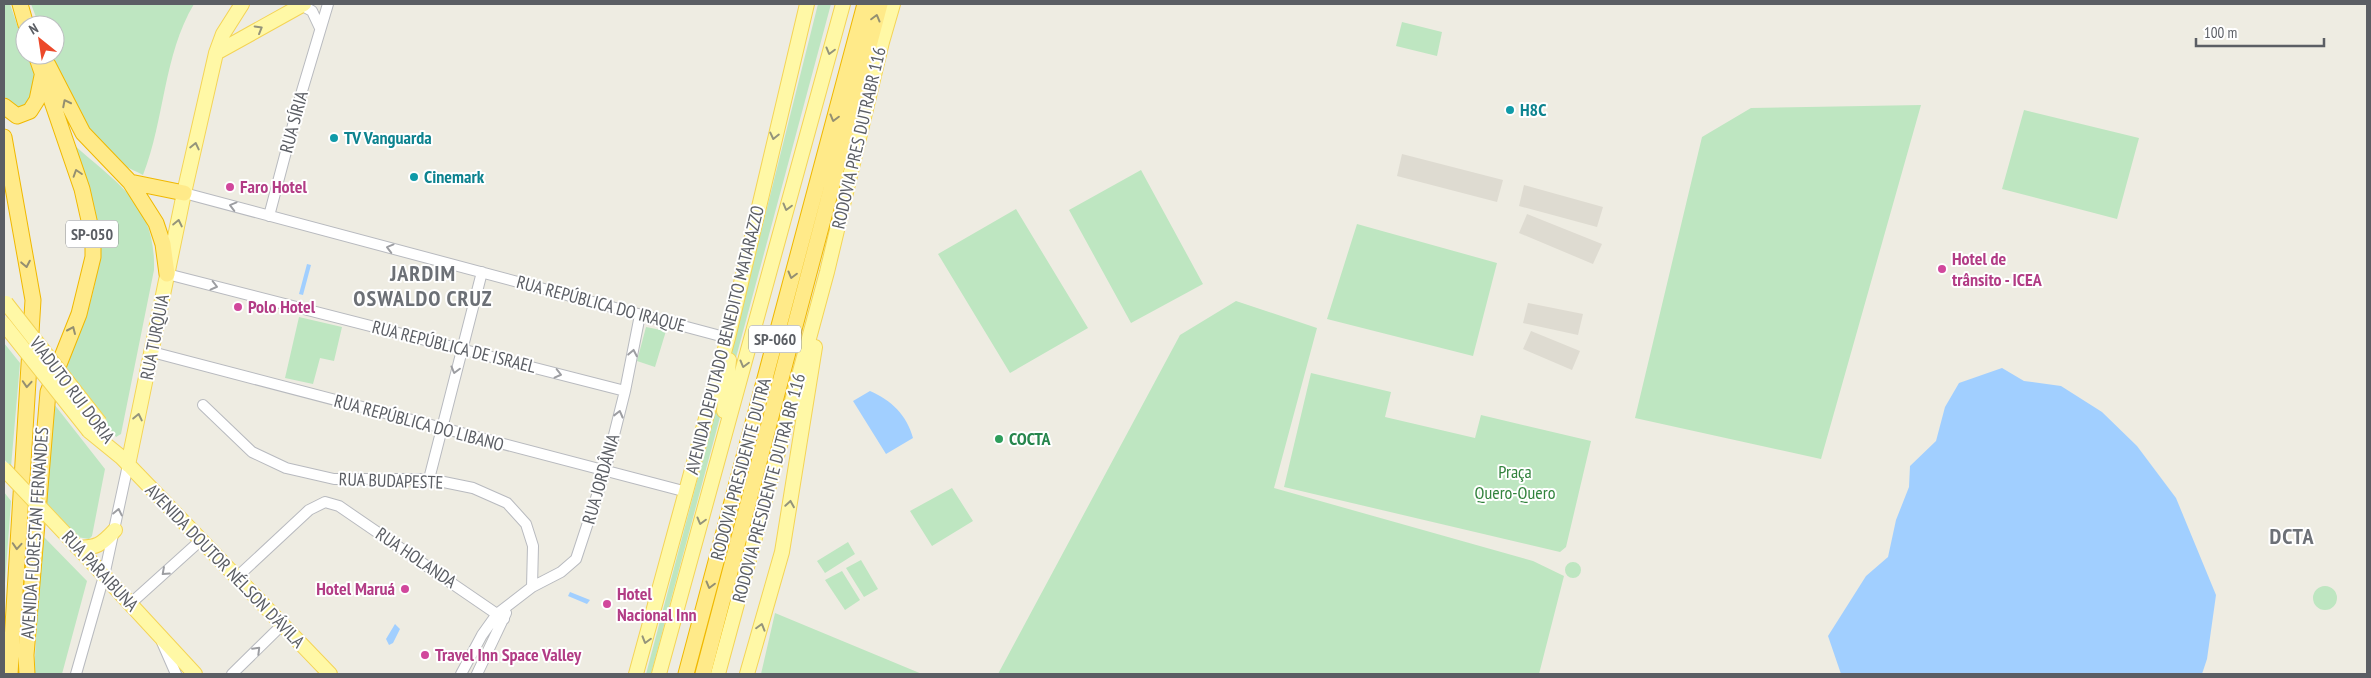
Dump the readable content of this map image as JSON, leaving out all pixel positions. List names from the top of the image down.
{
  "streets": {
    "highway": [
      "SP-050",
      "SP-060",
      "RODOVIA PRESIDENTE DUTRA",
      "AVENIDA FLORESTAN FERNANDES"
    ],
    "main road": [
      "RODOVIA PRES DUTRABR 116",
      "RUA TURQUIA",
      "AVENIDA DEPUTADO BENEDITO MATARAZZO",
      "VIADUTO RUI DORIA",
      "RODOVIA PRESIDENTE DUTRA BR 116",
      "AVENIDA DOUTOR NÉLSON D'ÁVILA",
      "RUA PARAIBUNA"
    ],
    "street": [
      "RUA SÍRIA",
      "RUA REPÚBLICA DO IRAQUE",
      "RUA REPÚBLICA DE ISRAEL",
      "RUA REPÚBLICA DO LIBANO",
      "RUA JORDÂNIA",
      "RUA BUDAPESTE",
      "RUA HOLANDA"
    ]
  },
  "crossings": [
    ["RUA SÍRIA", "RUA REPÚBLICA DO IRAQUE"],
    ["RODOVIA PRES DUTRABR 116", "RODOVIA PRESIDENTE DUTRA BR 116"],
    ["SP-050", "AVENIDA FLORESTAN FERNANDES"],
    ["RUA REPÚBLICA DO IRAQUE", "RUA TURQUIA"],
    ["RUA REPÚBLICA DO IRAQUE", "AVENIDA DEPUTADO BENEDITO MATARAZZO"],
    ["RUA REPÚBLICA DO IRAQUE", "RUA JORDÂNIA"],
    ["RUA TURQUIA", "RUA REPÚBLICA DE ISRAEL"],
    ["RUA TURQUIA", "VIADUTO RUI DORIA"],
    ["RUA TURQUIA", "RUA REPÚBLICA DO LIBANO"],
    ["RUA TURQUIA", "AVENIDA DOUTOR NÉLSON D'ÁVILA"],
    ["RUA TURQUIA", "RUA PARAIBUNA"],
    ["AVENIDA DEPUTADO BENEDITO MATARAZZO", "RUA REPÚBLICA DO LIBANO"],
    ["RUA REPÚBLICA DE ISRAEL", "RUA JORDÂNIA"],
    ["VIADUTO RUI DORIA", "AVENIDA DOUTOR NÉLSON D'ÁVILA"],
    ["RUA REPÚBLICA DO LIBANO", "RUA JORDÂNIA"],
    ["RUA JORDÂNIA", "RUA BUDAPESTE"],
    ["RUA JORDÂNIA", "RUA HOLANDA"],
    ["RUA HOLANDA", "AVENIDA DOUTOR NÉLSON D'ÁVILA"]
  ],
  "one_way": ["RUA REPÚBLICA DO IRAQUE", "RUA TURQUIA", "RUA REPÚBLICA DE ISRAEL"],
  "districts": ["JARDIM OSWALDO CRUZ", "DCTA"],
  "parks": ["Praça Quero-Quero"],
  "places": [
    "H8C",
    "TV Vanguarda",
    "Cinemark",
    "Faro Hotel",
    "Hotel de trânsito - ICEA",
    "Polo Hotel",
    "COCTA",
    "Hotel Maruá",
    "Hotel Nacional Inn",
    "Travel Inn Space Valley"
  ],
  "scale_bar": "100 m",
  "north": "top left"
}
